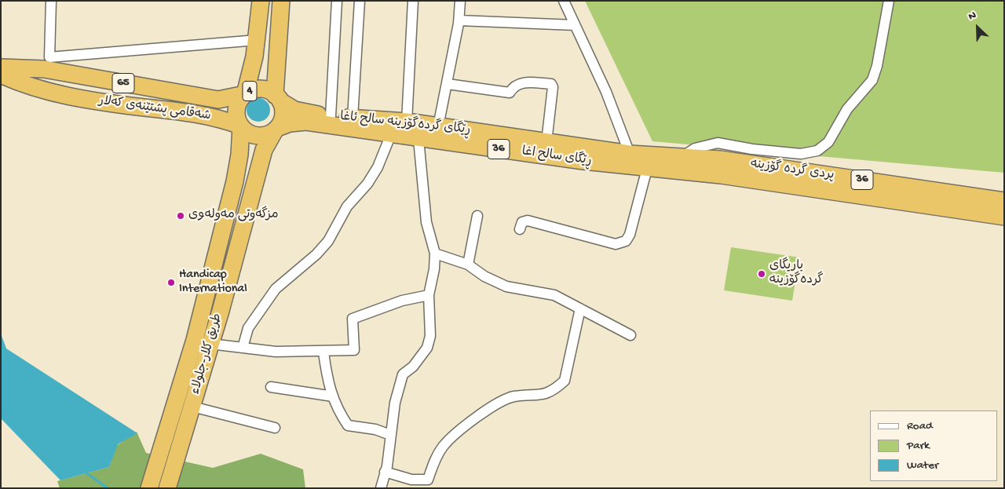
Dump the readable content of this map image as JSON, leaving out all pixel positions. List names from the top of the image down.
{
  "streets": {
    "highway": [
      "65",
      "4",
      "شەقامی پشتێنەی کەلار",
      "ڕێگای گردەگۆزینە سالح ئاغا",
      "36",
      "ڕێگای سالح اغا",
      "پردی گردە گۆزینە",
      "طريق كلار-جلولاء"
    ]
  },
  "crossings": [
    ["4", "شەقامی پشتێنەی کەلار"],
    ["4", "ڕێگای گردەگۆزینە سالح ئاغا"],
    ["4", "ڕێگای سالح اغا"],
    ["4", "طريق كلار-جلولاء"],
    ["شەقامی پشتێنەی کەلار", "ڕێگای گردەگۆزینە سالح ئاغا"],
    ["شەقامی پشتێنەی کەلار", "ڕێگای سالح اغا"],
    ["شەقامی پشتێنەی کەلار", "طريق كلار-جلولاء"],
    ["ڕێگای گردەگۆزینە سالح ئاغا", "36"],
    ["ڕێگای گردەگۆزینە سالح ئاغا", "ڕێگای سالح اغا"],
    ["ڕێگای گردەگۆزینە سالح ئاغا", "پردی گردە گۆزینە"],
    ["ڕێگای گردەگۆزینە سالح ئاغا", "طريق كلار-جلولاء"],
    ["36", "پردی گردە گۆزینە"],
    ["ڕێگای سالح اغا", "طريق كلار-جلولاء"]
  ],
  "places": ["مزگەوتی مەولەوی", "یاریگای گردەگۆزینە", "Handicap International"],
  "legend": ["Road", "Park", "Water"],
  "north": "top left"
}
